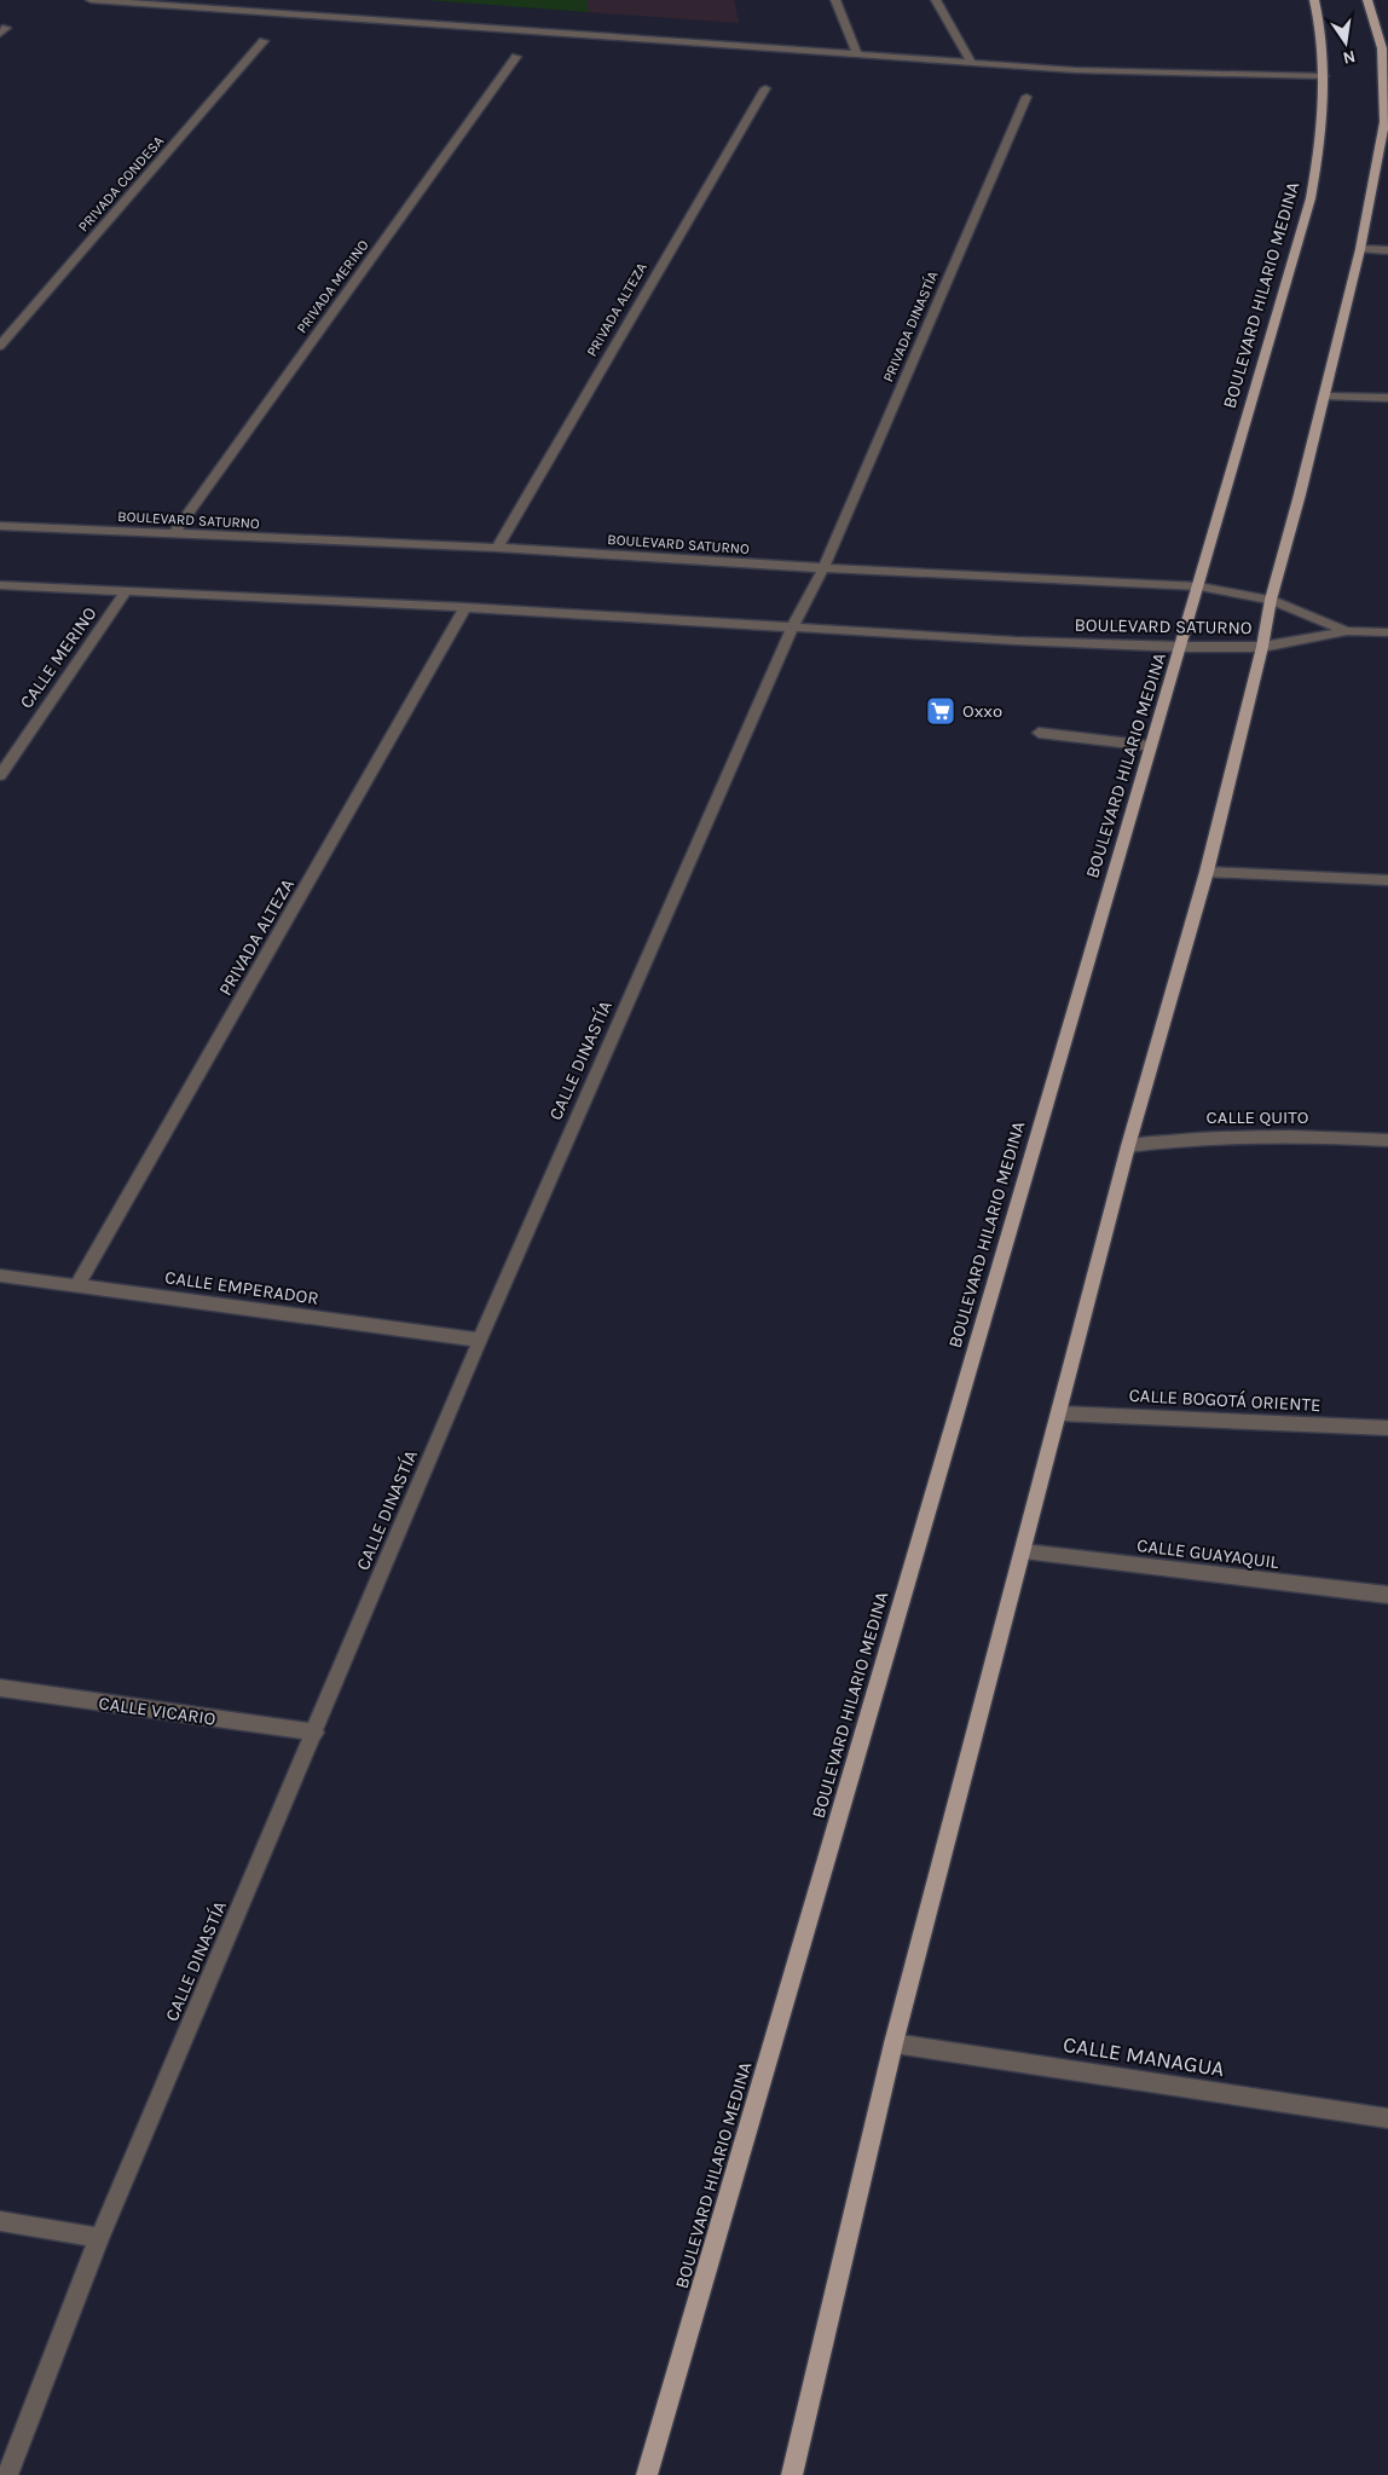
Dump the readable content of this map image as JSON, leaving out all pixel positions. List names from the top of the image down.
{
  "streets": {
    "main road": ["BOULEVARD HILARIO MEDINA"],
    "street": [
      "PRIVADA CONDESA",
      "PRIVADA MERINO",
      "PRIVADA ALTEZA",
      "PRIVADA DINASTÍA",
      "BOULEVARD SATURNO",
      "CALLE MERINO",
      "CALLE DINASTÍA",
      "CALLE QUITO",
      "CALLE EMPERADOR",
      "CALLE BOGOTÁ ORIENTE",
      "CALLE GUAYAQUIL",
      "CALLE VICARIO",
      "CALLE MANAGUA"
    ]
  },
  "crossings": [
    ["PRIVADA MERINO", "BOULEVARD SATURNO"],
    ["BOULEVARD HILARIO MEDINA", "BOULEVARD SATURNO"],
    ["PRIVADA ALTEZA", "BOULEVARD SATURNO"],
    ["PRIVADA ALTEZA", "CALLE EMPERADOR"],
    ["PRIVADA DINASTÍA", "BOULEVARD SATURNO"],
    ["PRIVADA DINASTÍA", "CALLE DINASTÍA"],
    ["BOULEVARD SATURNO", "CALLE MERINO"],
    ["BOULEVARD SATURNO", "CALLE DINASTÍA"],
    ["CALLE DINASTÍA", "CALLE EMPERADOR"],
    ["CALLE DINASTÍA", "CALLE VICARIO"]
  ],
  "places": {
    "supermarket": ["Oxxo"]
  },
  "north": "bottom"
}
